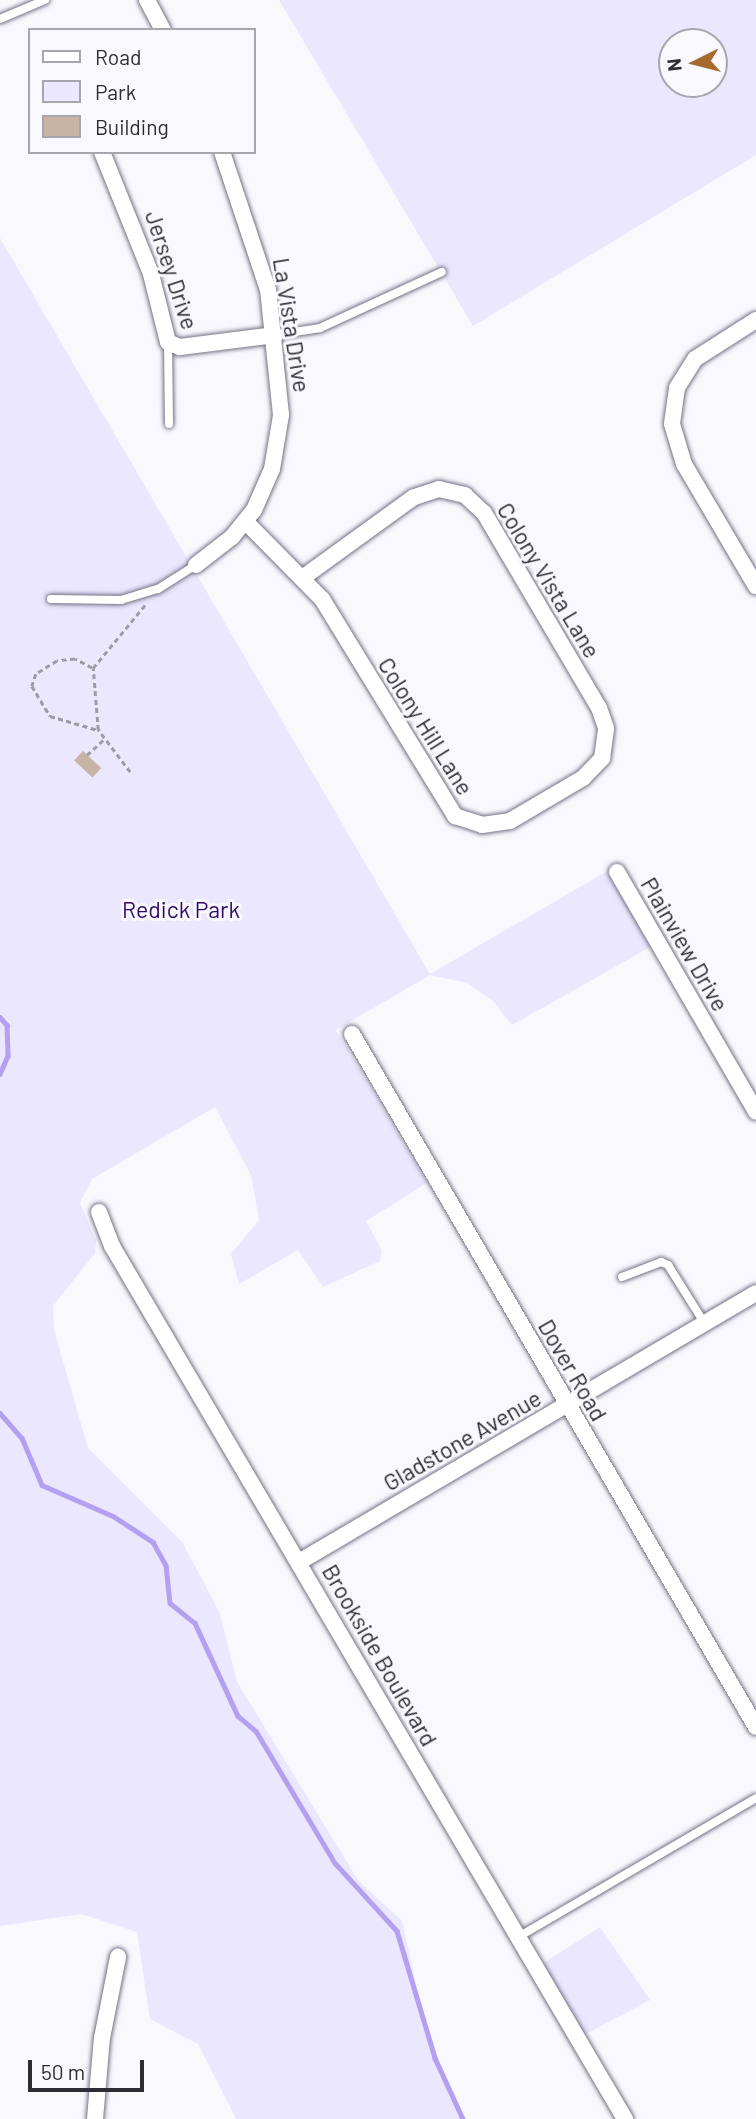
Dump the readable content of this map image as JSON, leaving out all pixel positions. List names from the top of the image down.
{
  "streets": {
    "street": [
      "Jersey Drive",
      "La Vista Drive",
      "Colony Vista Lane",
      "Colony Hill Lane",
      "Plainview Drive",
      "Dover Road",
      "Gladstone Avenue",
      "Brookside Boulevard"
    ]
  },
  "crossings": [
    ["Jersey Drive", "La Vista Drive"],
    ["La Vista Drive", "Colony Hill Lane"],
    ["Colony Vista Lane", "Colony Hill Lane"],
    ["Dover Road", "Gladstone Avenue"],
    ["Gladstone Avenue", "Brookside Boulevard"]
  ],
  "parks": ["Redick Park"],
  "legend": ["Road", "Park", "Building"],
  "scale_bar": "50 m",
  "north": "left"
}
